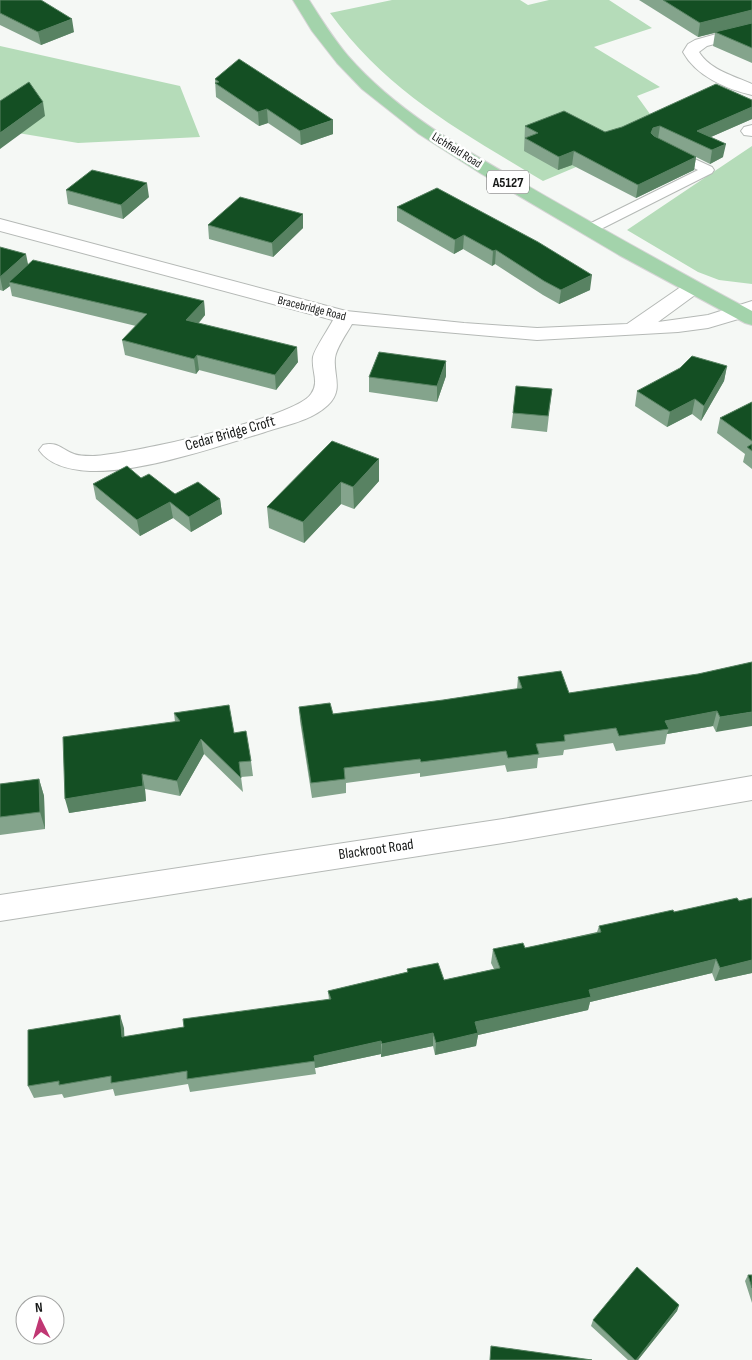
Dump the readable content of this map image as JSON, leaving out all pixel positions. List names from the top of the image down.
{
  "streets": {
    "main road": ["Lichfield Road", "A5127"],
    "street": ["Bracebridge Road", "Cedar Bridge Croft", "Blackroot Road"]
  },
  "crossings": [
    ["Lichfield Road", "Bracebridge Road"],
    ["Bracebridge Road", "Cedar Bridge Croft"]
  ],
  "north": "top"
}
